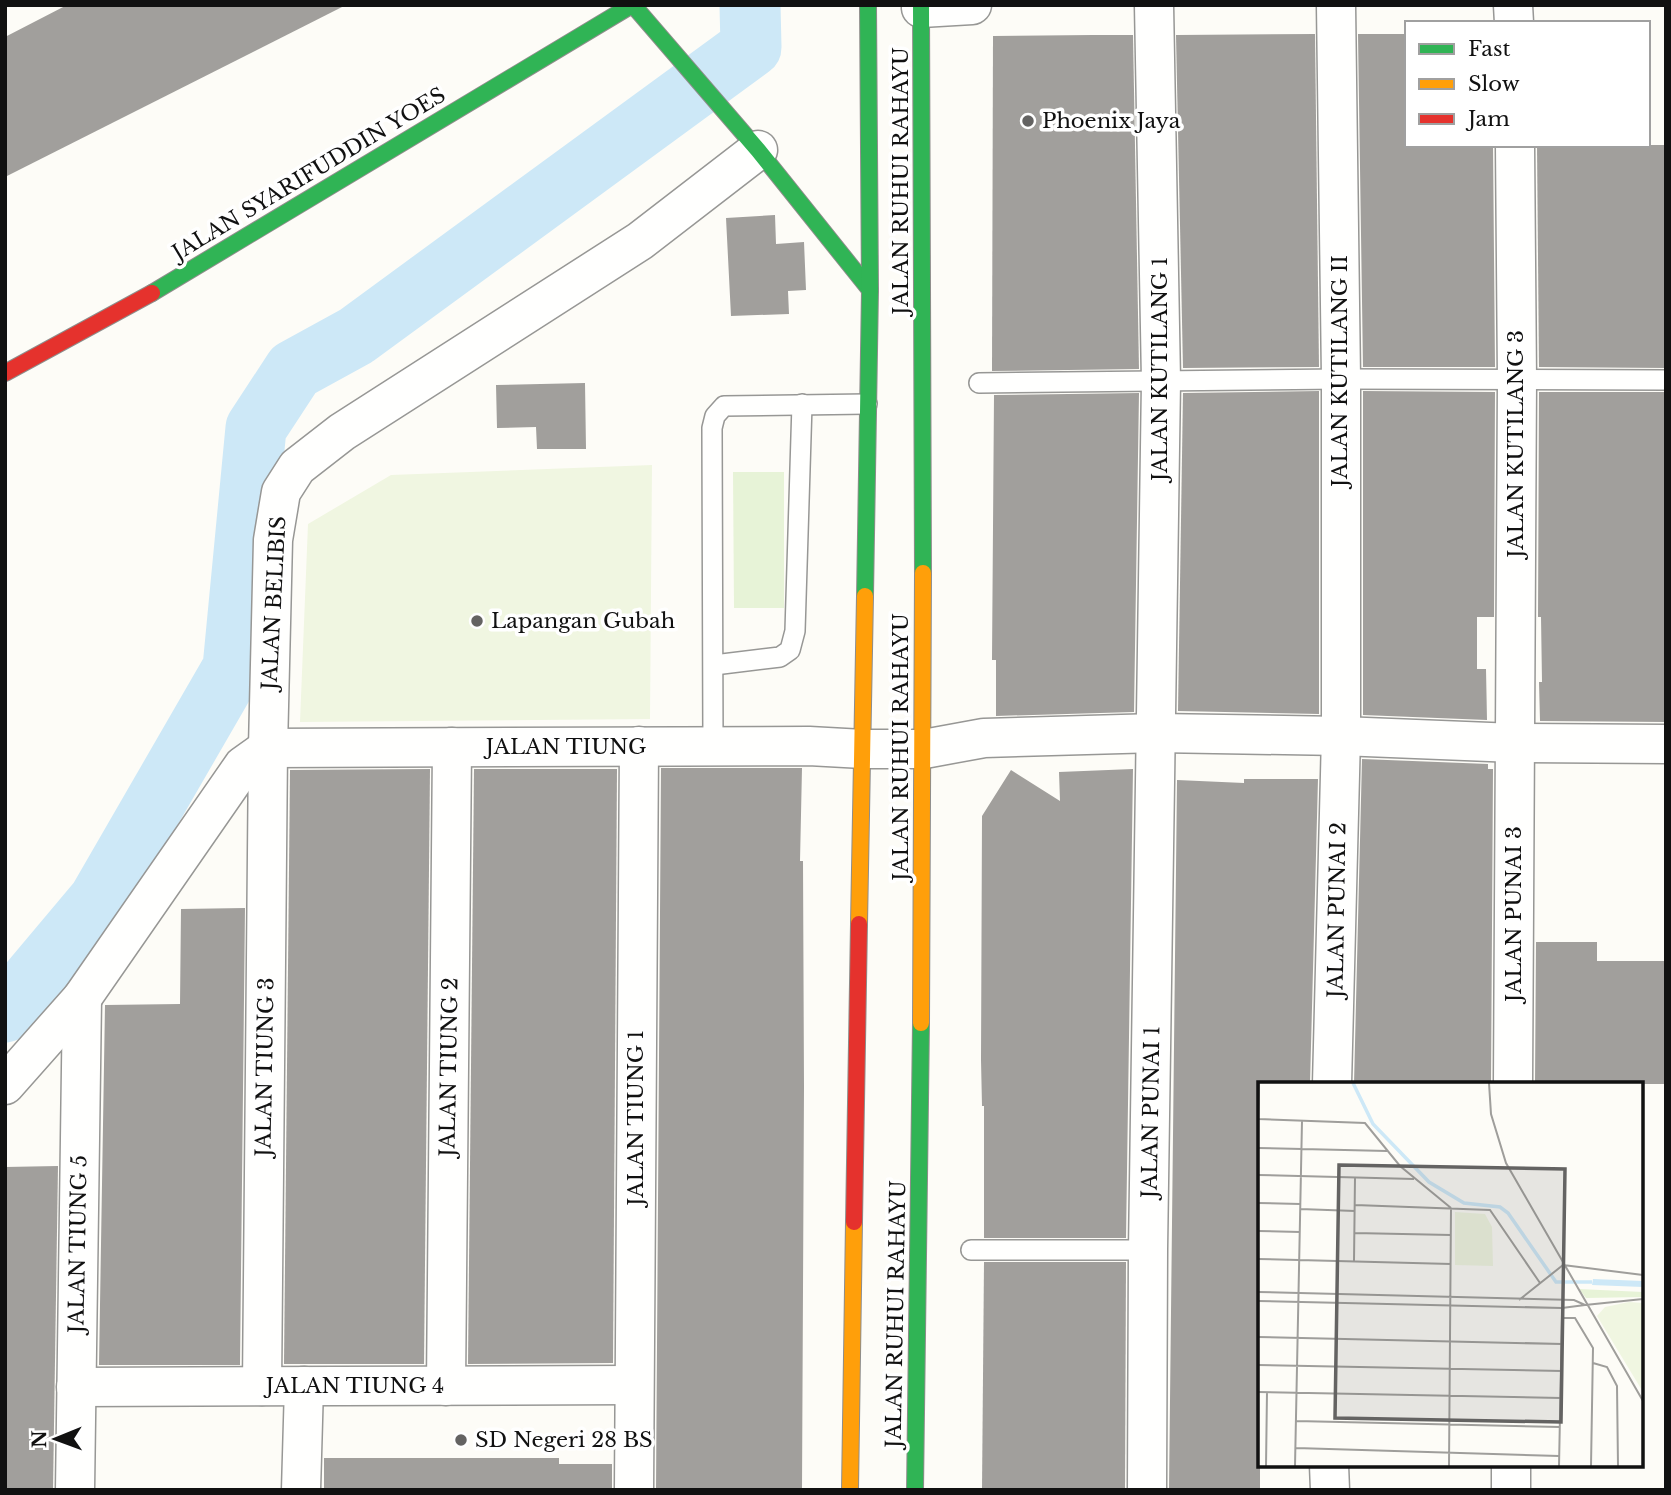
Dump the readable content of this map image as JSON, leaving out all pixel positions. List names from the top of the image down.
{
  "streets": {
    "main road": ["JALAN SYARIFUDDIN YOES", "JALAN RUHUI RAHAYU"],
    "street": [
      "JALAN KUTILANG 1",
      "JALAN KUTILANG II",
      "JALAN KUTILANG 3",
      "JALAN BELIBIS",
      "JALAN TIUNG",
      "JALAN PUNAI 2",
      "JALAN PUNAI 3",
      "JALAN TIUNG 3",
      "JALAN TIUNG 2",
      "JALAN PUNAI 1",
      "JALAN TIUNG 1",
      "JALAN TIUNG 5",
      "JALAN TIUNG 4"
    ]
  },
  "crossings": [
    ["JALAN SYARIFUDDIN YOES", "JALAN RUHUI RAHAYU"],
    ["JALAN RUHUI RAHAYU", "JALAN BELIBIS"],
    ["JALAN RUHUI RAHAYU", "JALAN TIUNG"],
    ["JALAN KUTILANG 1", "JALAN TIUNG"],
    ["JALAN KUTILANG 1", "JALAN PUNAI 1"],
    ["JALAN KUTILANG II", "JALAN TIUNG"],
    ["JALAN KUTILANG II", "JALAN PUNAI 2"],
    ["JALAN KUTILANG 3", "JALAN TIUNG"],
    ["JALAN KUTILANG 3", "JALAN PUNAI 3"],
    ["JALAN BELIBIS", "JALAN TIUNG"],
    ["JALAN BELIBIS", "JALAN TIUNG 3"],
    ["JALAN TIUNG", "JALAN PUNAI 2"],
    ["JALAN TIUNG", "JALAN PUNAI 3"],
    ["JALAN TIUNG", "JALAN TIUNG 3"],
    ["JALAN TIUNG", "JALAN TIUNG 2"],
    ["JALAN TIUNG", "JALAN PUNAI 1"],
    ["JALAN TIUNG", "JALAN TIUNG 1"],
    ["JALAN TIUNG 3", "JALAN TIUNG 4"],
    ["JALAN TIUNG 2", "JALAN TIUNG 4"],
    ["JALAN TIUNG 1", "JALAN TIUNG 4"],
    ["JALAN TIUNG 5", "JALAN TIUNG 4"]
  ],
  "places": ["Phoenix Jaya", "Lapangan Gubah", "SD Negeri 28 BS"],
  "legend": ["Fast", "Slow", "Jam"],
  "north": "left"
}
